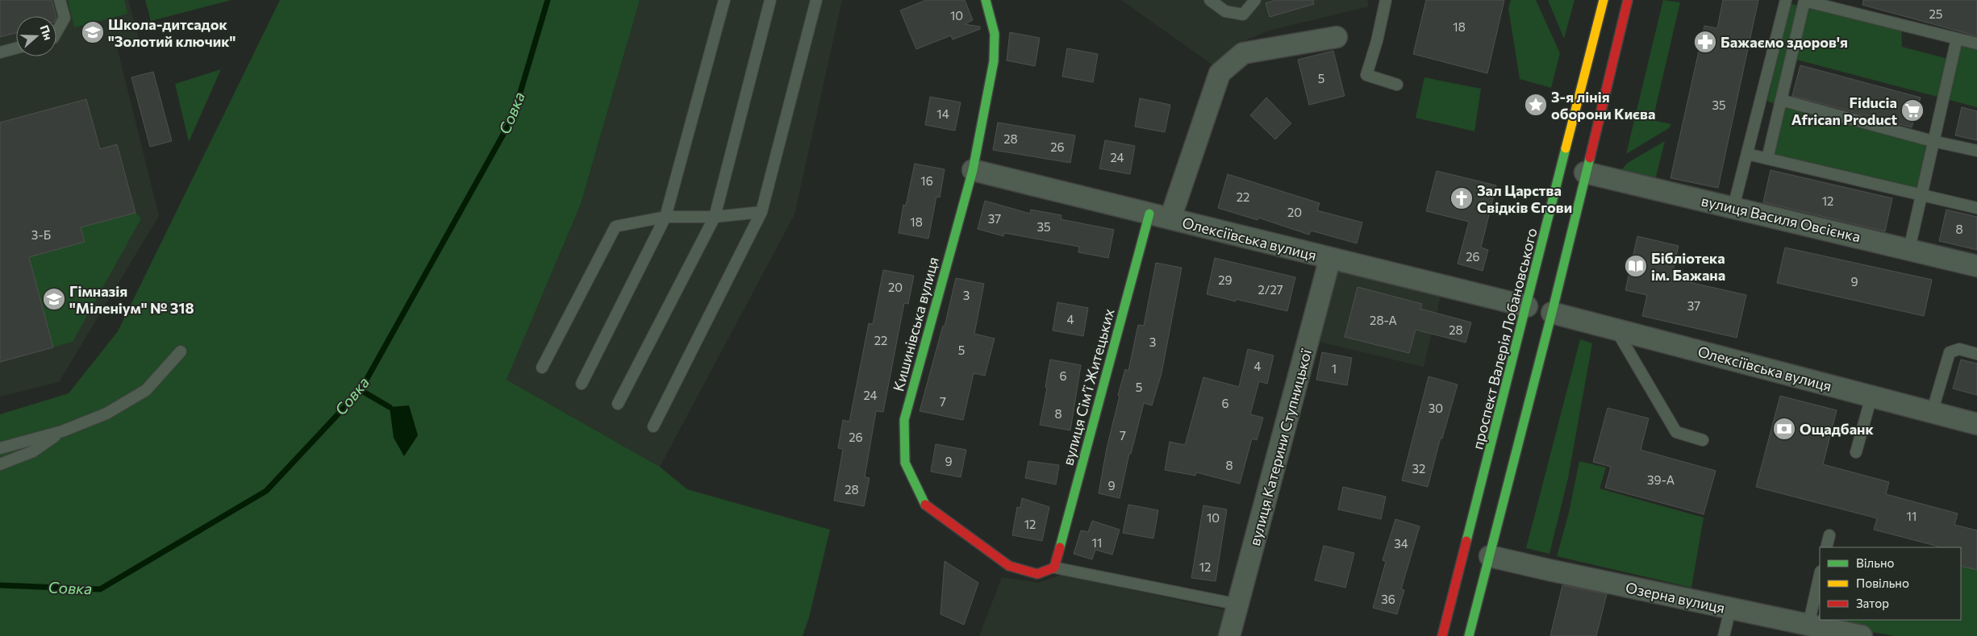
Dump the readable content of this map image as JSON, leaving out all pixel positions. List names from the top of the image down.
{
  "streets": {
    "main road": ["Кишинівська вулиця", "проспект Валерія Лобановського", "вулиця Сімʼї Житецьких"],
    "street": [
      "вулиця Василя Овсієнка",
      "Олексіївська вулиця",
      "вулиця Катерини Ступницької",
      "Озерна вулиця"
    ]
  },
  "crossings": [
    ["Олексіївська вулиця", "Кишинівська вулиця"],
    ["Олексіївська вулиця", "проспект Валерія Лобановського"],
    ["Олексіївська вулиця", "вулиця Сімʼї Житецьких"],
    ["Олексіївська вулиця", "вулиця Катерини Ступницької"],
    ["Кишинівська вулиця", "вулиця Сімʼї Житецьких"]
  ],
  "water": ["Совка"],
  "places": {
    "school or university": ["Школа-дитсадок \"Золотий ключик\"", "Гімназія \"Міленіум\" № 318"],
    "pharmacy": ["Бажаємо здоров'я"],
    "place": ["3-я лінія оборони Києва"],
    "supermarket": ["Fiducia African Product"],
    "church": ["Зал Царства Свідків Єгови"],
    "library": ["Бібліотека ім. Бажана"],
    "bank": ["Ощадбанк"]
  },
  "house_numbers": [
    "25",
    "10",
    "18",
    "5",
    "35",
    "14",
    "28",
    "26",
    "24",
    "16",
    "22",
    "12",
    "20",
    "37",
    "18",
    "35",
    "8",
    "3-Б",
    "26",
    "29",
    "9",
    "20",
    "2/27",
    "3",
    "37",
    "4",
    "28-А",
    "28",
    "22",
    "3",
    "5",
    "4",
    "1",
    "6",
    "5",
    "24",
    "7",
    "6",
    "30",
    "8",
    "7",
    "26",
    "9",
    "8",
    "32",
    "39-А",
    "9",
    "28",
    "11",
    "10",
    "12",
    "11",
    "34",
    "12",
    "36"
  ],
  "legend": ["Вільно", "Повільно", "Затор"],
  "north": "right"
}
